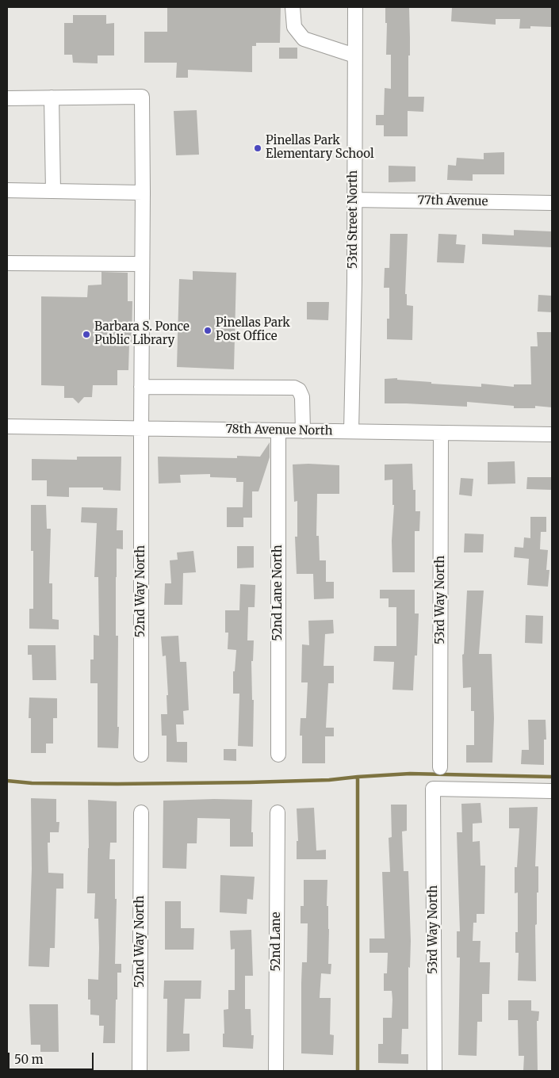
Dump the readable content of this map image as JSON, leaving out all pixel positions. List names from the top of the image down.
{
  "streets": {
    "street": [
      "77th Avenue",
      "53rd Street North",
      "78th Avenue North",
      "52nd Way North",
      "52nd Lane North",
      "53rd Way North",
      "52nd Lane"
    ]
  },
  "crossings": [
    ["77th Avenue", "53rd Street North"],
    ["53rd Street North", "78th Avenue North"],
    ["78th Avenue North", "52nd Way North"],
    ["78th Avenue North", "52nd Lane North"],
    ["78th Avenue North", "53rd Way North"]
  ],
  "places": ["Pinellas Park Elementary School", "Pinellas Park Post Office", "Barbara S. Ponce Public Library"],
  "scale_bar": "50 m"
}
